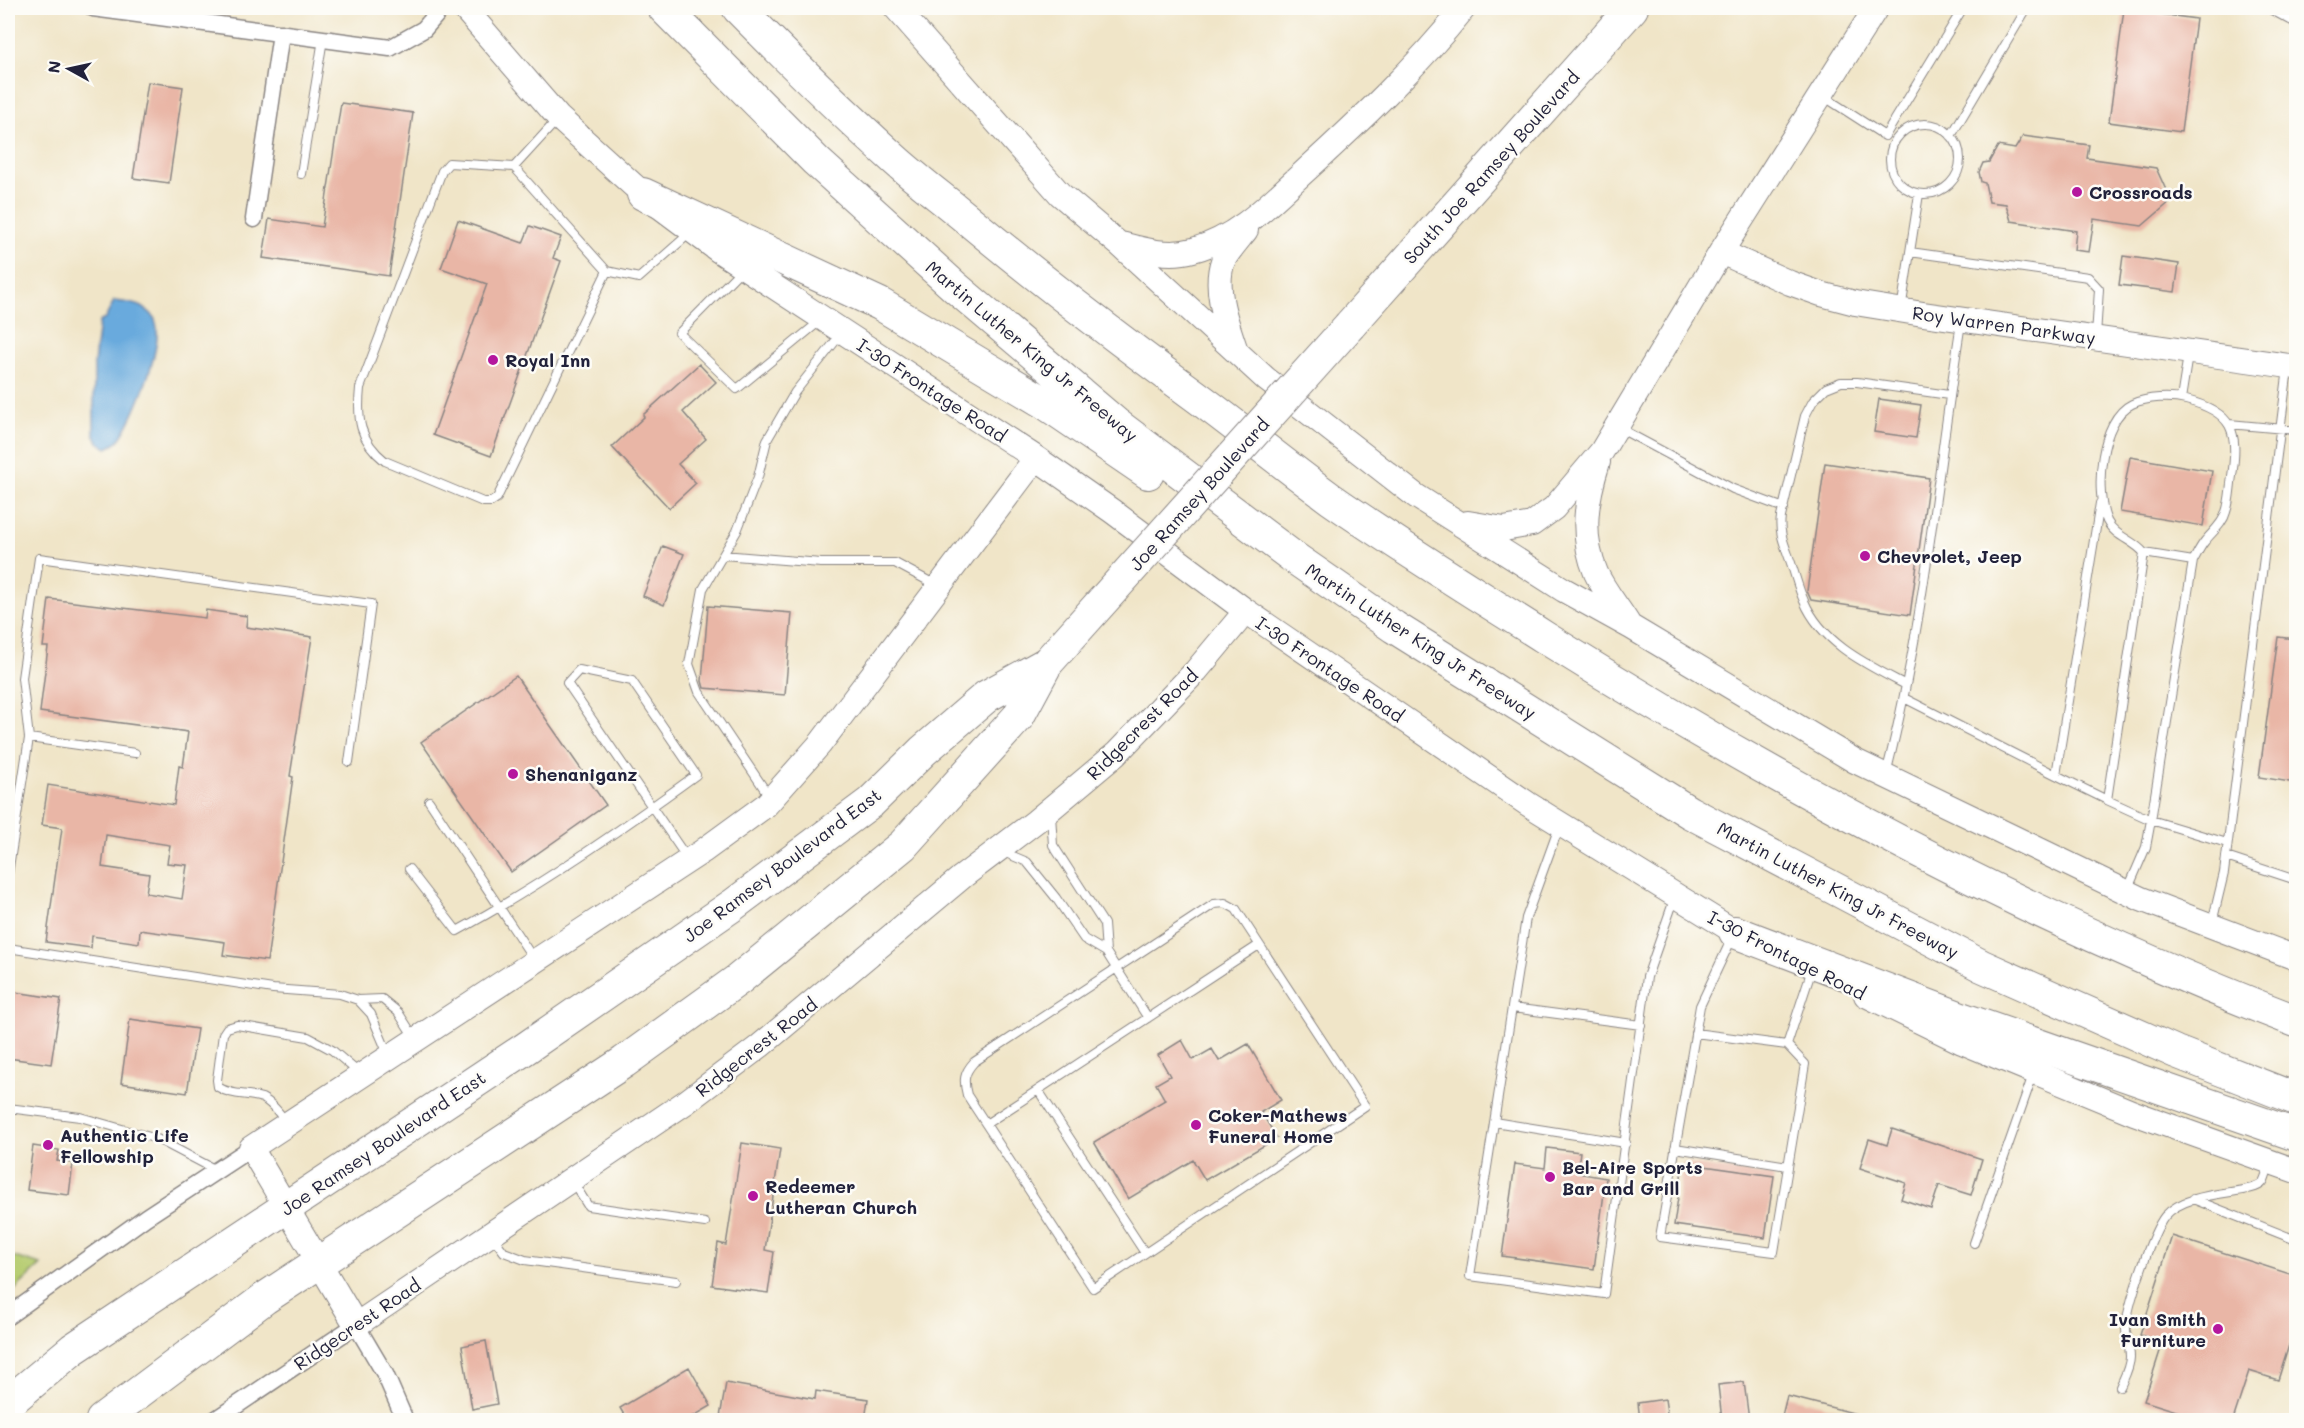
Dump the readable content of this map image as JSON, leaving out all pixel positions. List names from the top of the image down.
{
  "streets": {
    "highway": [
      "South Joe Ramsey Boulevard",
      "Martin Luther King Jr Freeway",
      "Joe Ramsey Boulevard",
      "Joe Ramsey Boulevard East"
    ],
    "main road": ["Roy Warren Parkway", "I-30 Frontage Road", "Ridgecrest Road"]
  },
  "crossings": [
    ["South Joe Ramsey Boulevard", "Joe Ramsey Boulevard"],
    ["I-30 Frontage Road", "Ridgecrest Road"],
    ["Joe Ramsey Boulevard", "Joe Ramsey Boulevard East"]
  ],
  "places": [
    "Crossroads",
    "Royal Inn",
    "Chevrolet, Jeep",
    "Shenaniganz",
    "Coker-Mathews Funeral Home",
    "Authentic Life Fellowship",
    "Bel-Aire Sports Bar and Grill",
    "Redeemer Lutheran Church",
    "Ivan Smith Furniture"
  ],
  "north": "left"
}
